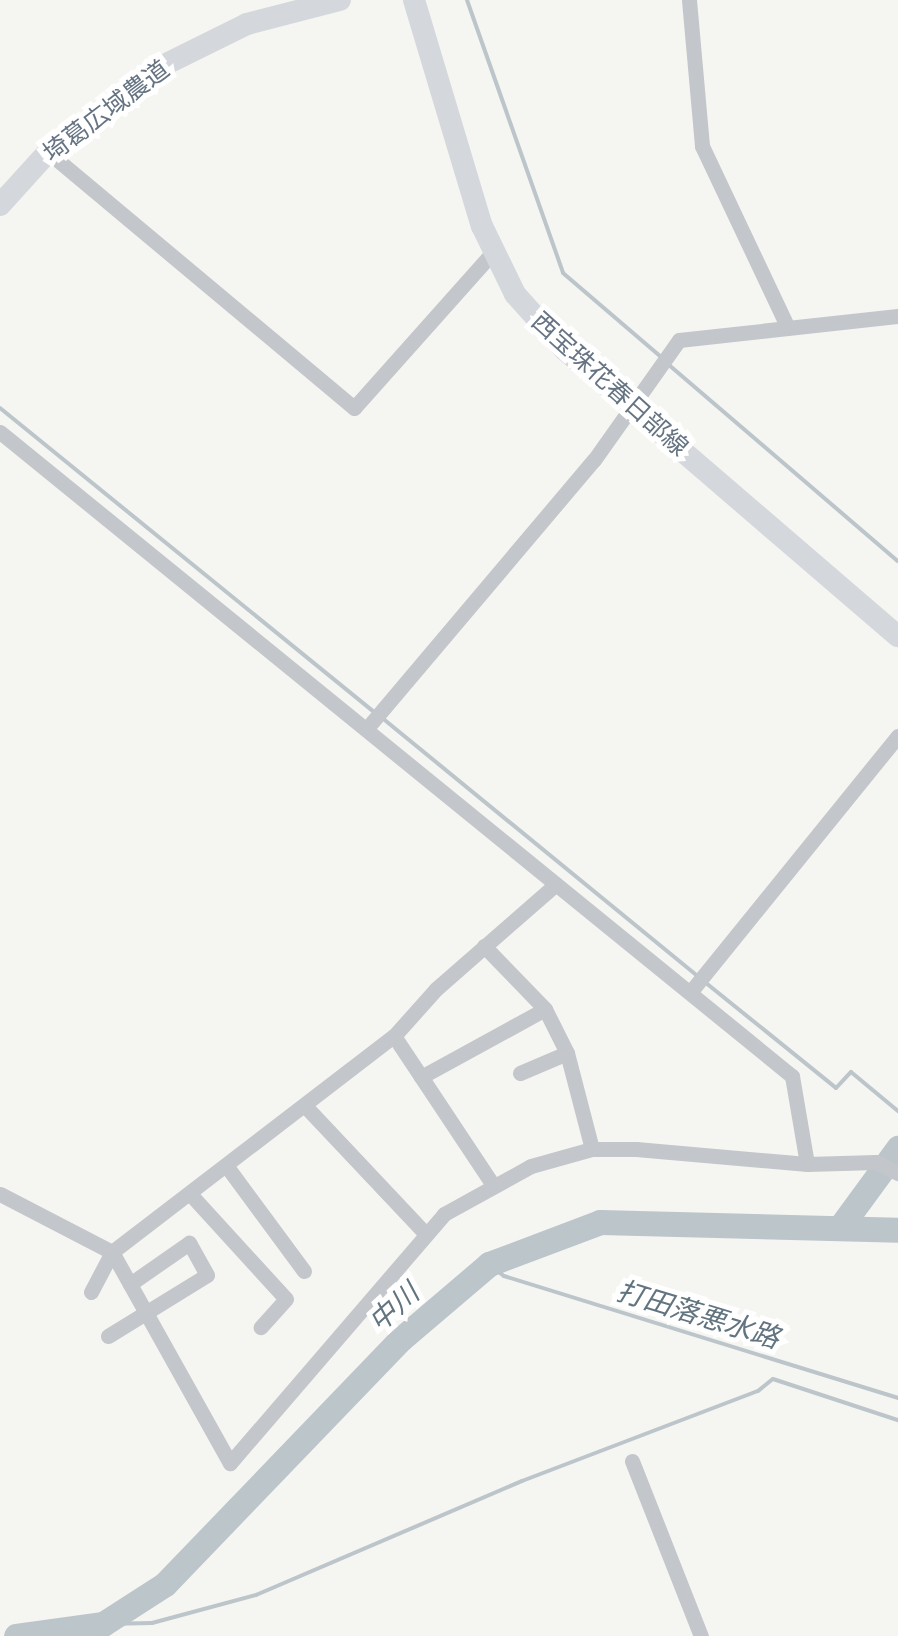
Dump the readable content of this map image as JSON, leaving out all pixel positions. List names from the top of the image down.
{
  "streets": {
    "main road": ["埼葛広域農道", "西宝珠花春日部線"]
  },
  "water": ["中川", "打田落悪水路"]
}
